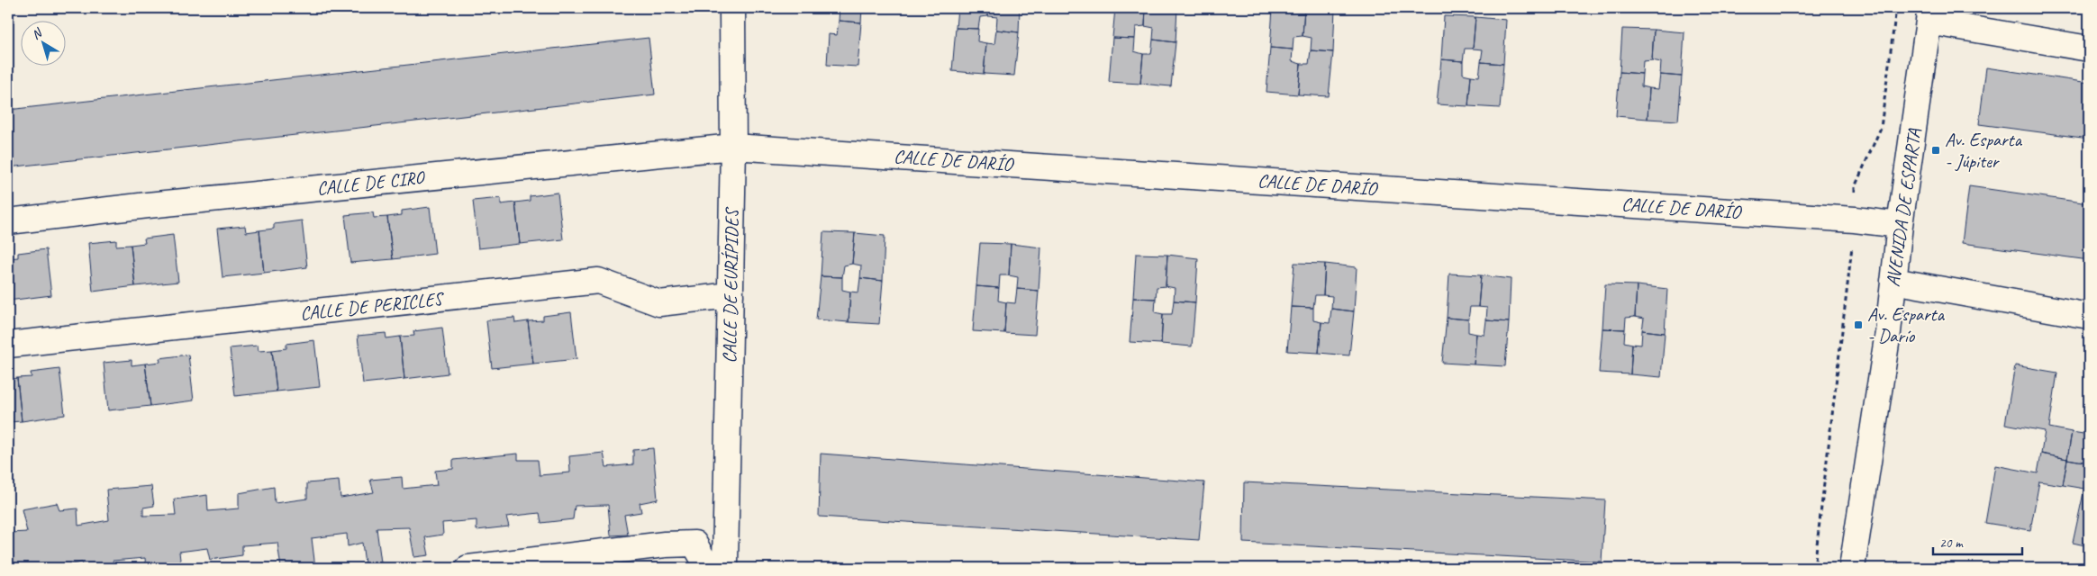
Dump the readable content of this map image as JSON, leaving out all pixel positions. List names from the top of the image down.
{
  "streets": {
    "street": [
      "CALLE DE DARÍO",
      "CALLE DE CIRO",
      "AVENIDA DE ESPARTA",
      "CALLE DE EURÍPIDES",
      "CALLE DE PERICLES"
    ]
  },
  "crossings": [
    ["CALLE DE DARÍO", "CALLE DE CIRO"],
    ["CALLE DE DARÍO", "AVENIDA DE ESPARTA"],
    ["CALLE DE DARÍO", "CALLE DE EURÍPIDES"],
    ["CALLE DE CIRO", "CALLE DE EURÍPIDES"],
    ["CALLE DE EURÍPIDES", "CALLE DE PERICLES"]
  ],
  "places": {
    "transit": ["Av. Esparta - Júpiter", "Av. Esparta - Darío"]
  },
  "scale_bar": "20 m",
  "north": "top left"
}
